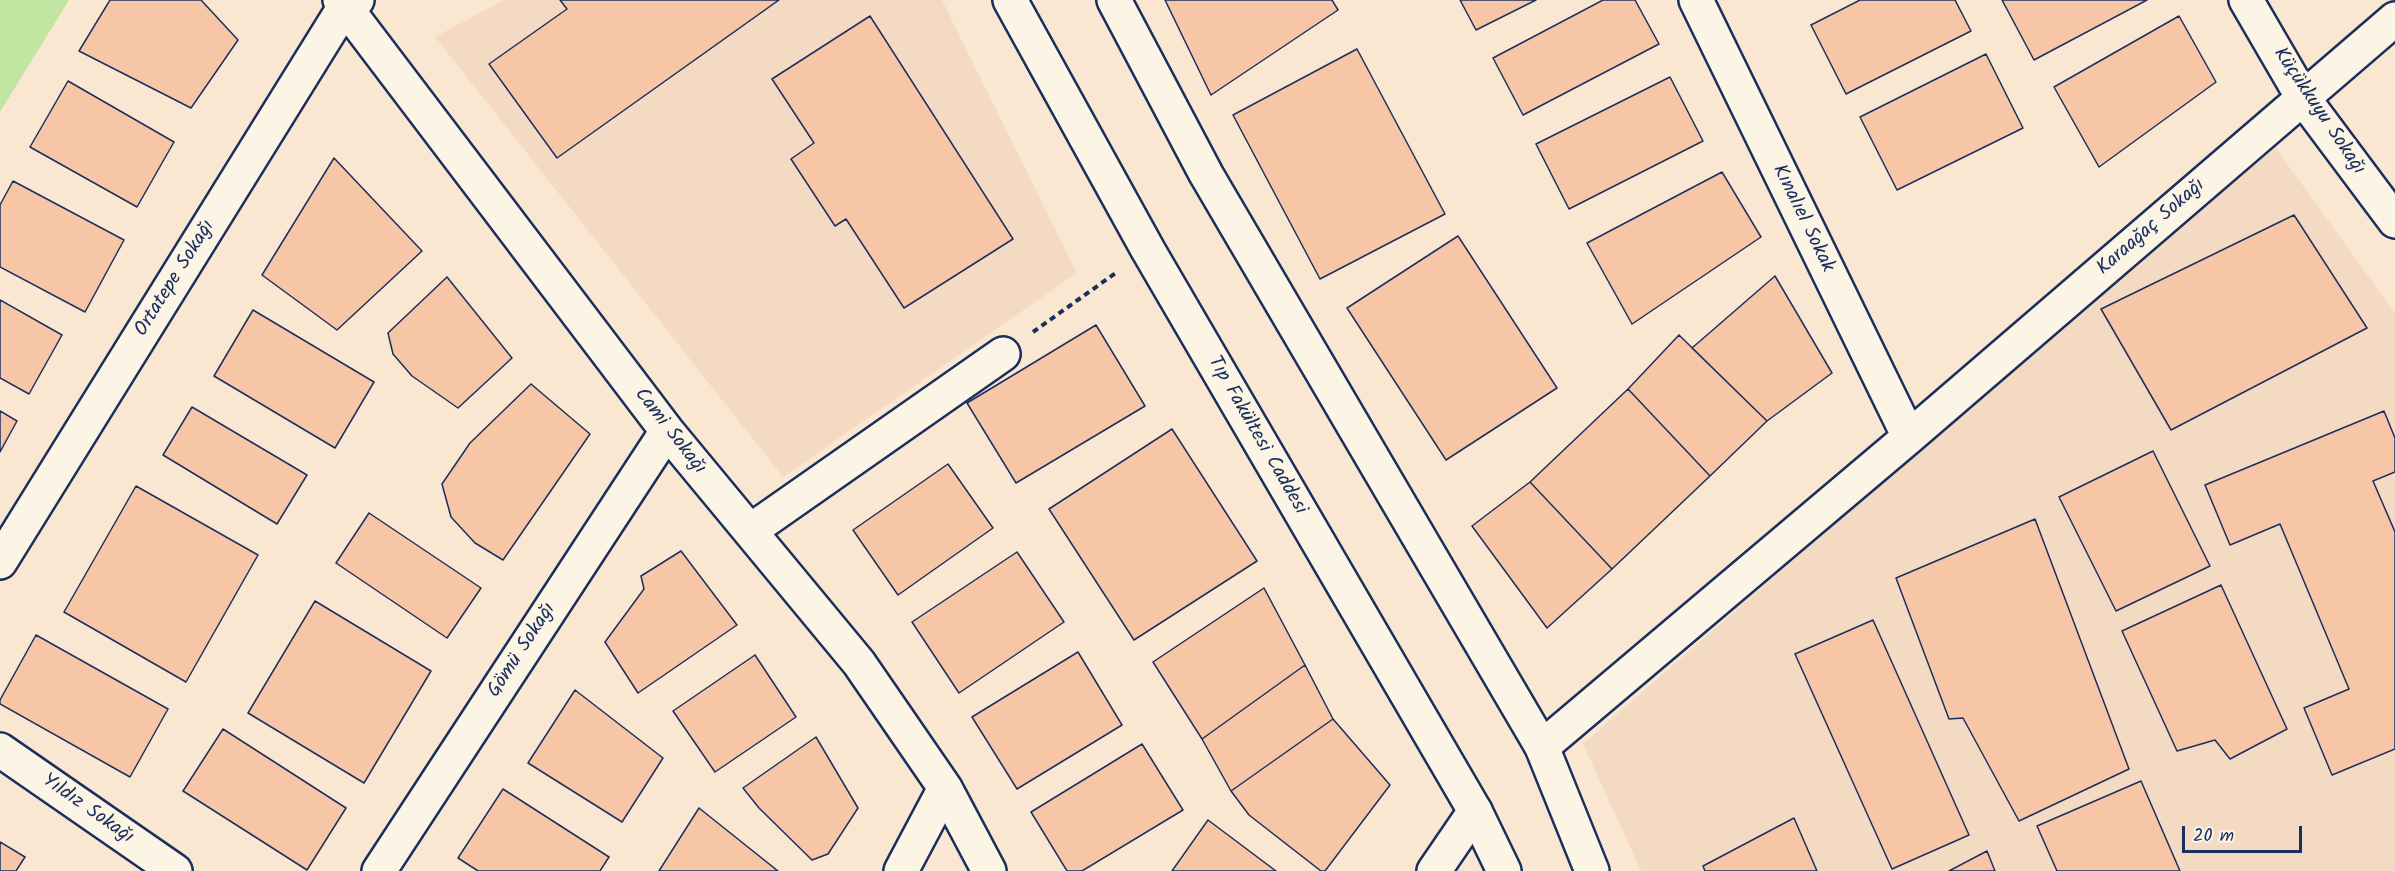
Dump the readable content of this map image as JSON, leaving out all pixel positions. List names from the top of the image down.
{
  "streets": {
    "street": [
      "Küçükkuyu Sokağı",
      "Kınalıel Sokak",
      "Karaağaç Sokağı",
      "Ortatepe Sokağı",
      "Cami Sokağı",
      "Tıp Fakültesi Caddesi",
      "Gömü Sokağı",
      "Yıldız Sokağı"
    ]
  },
  "crossings": [
    ["Küçükkuyu Sokağı", "Karaağaç Sokağı"],
    ["Kınalıel Sokak", "Karaağaç Sokağı"],
    ["Ortatepe Sokağı", "Cami Sokağı"],
    ["Cami Sokağı", "Gömü Sokağı"]
  ],
  "scale_bar": "20 m"
}
